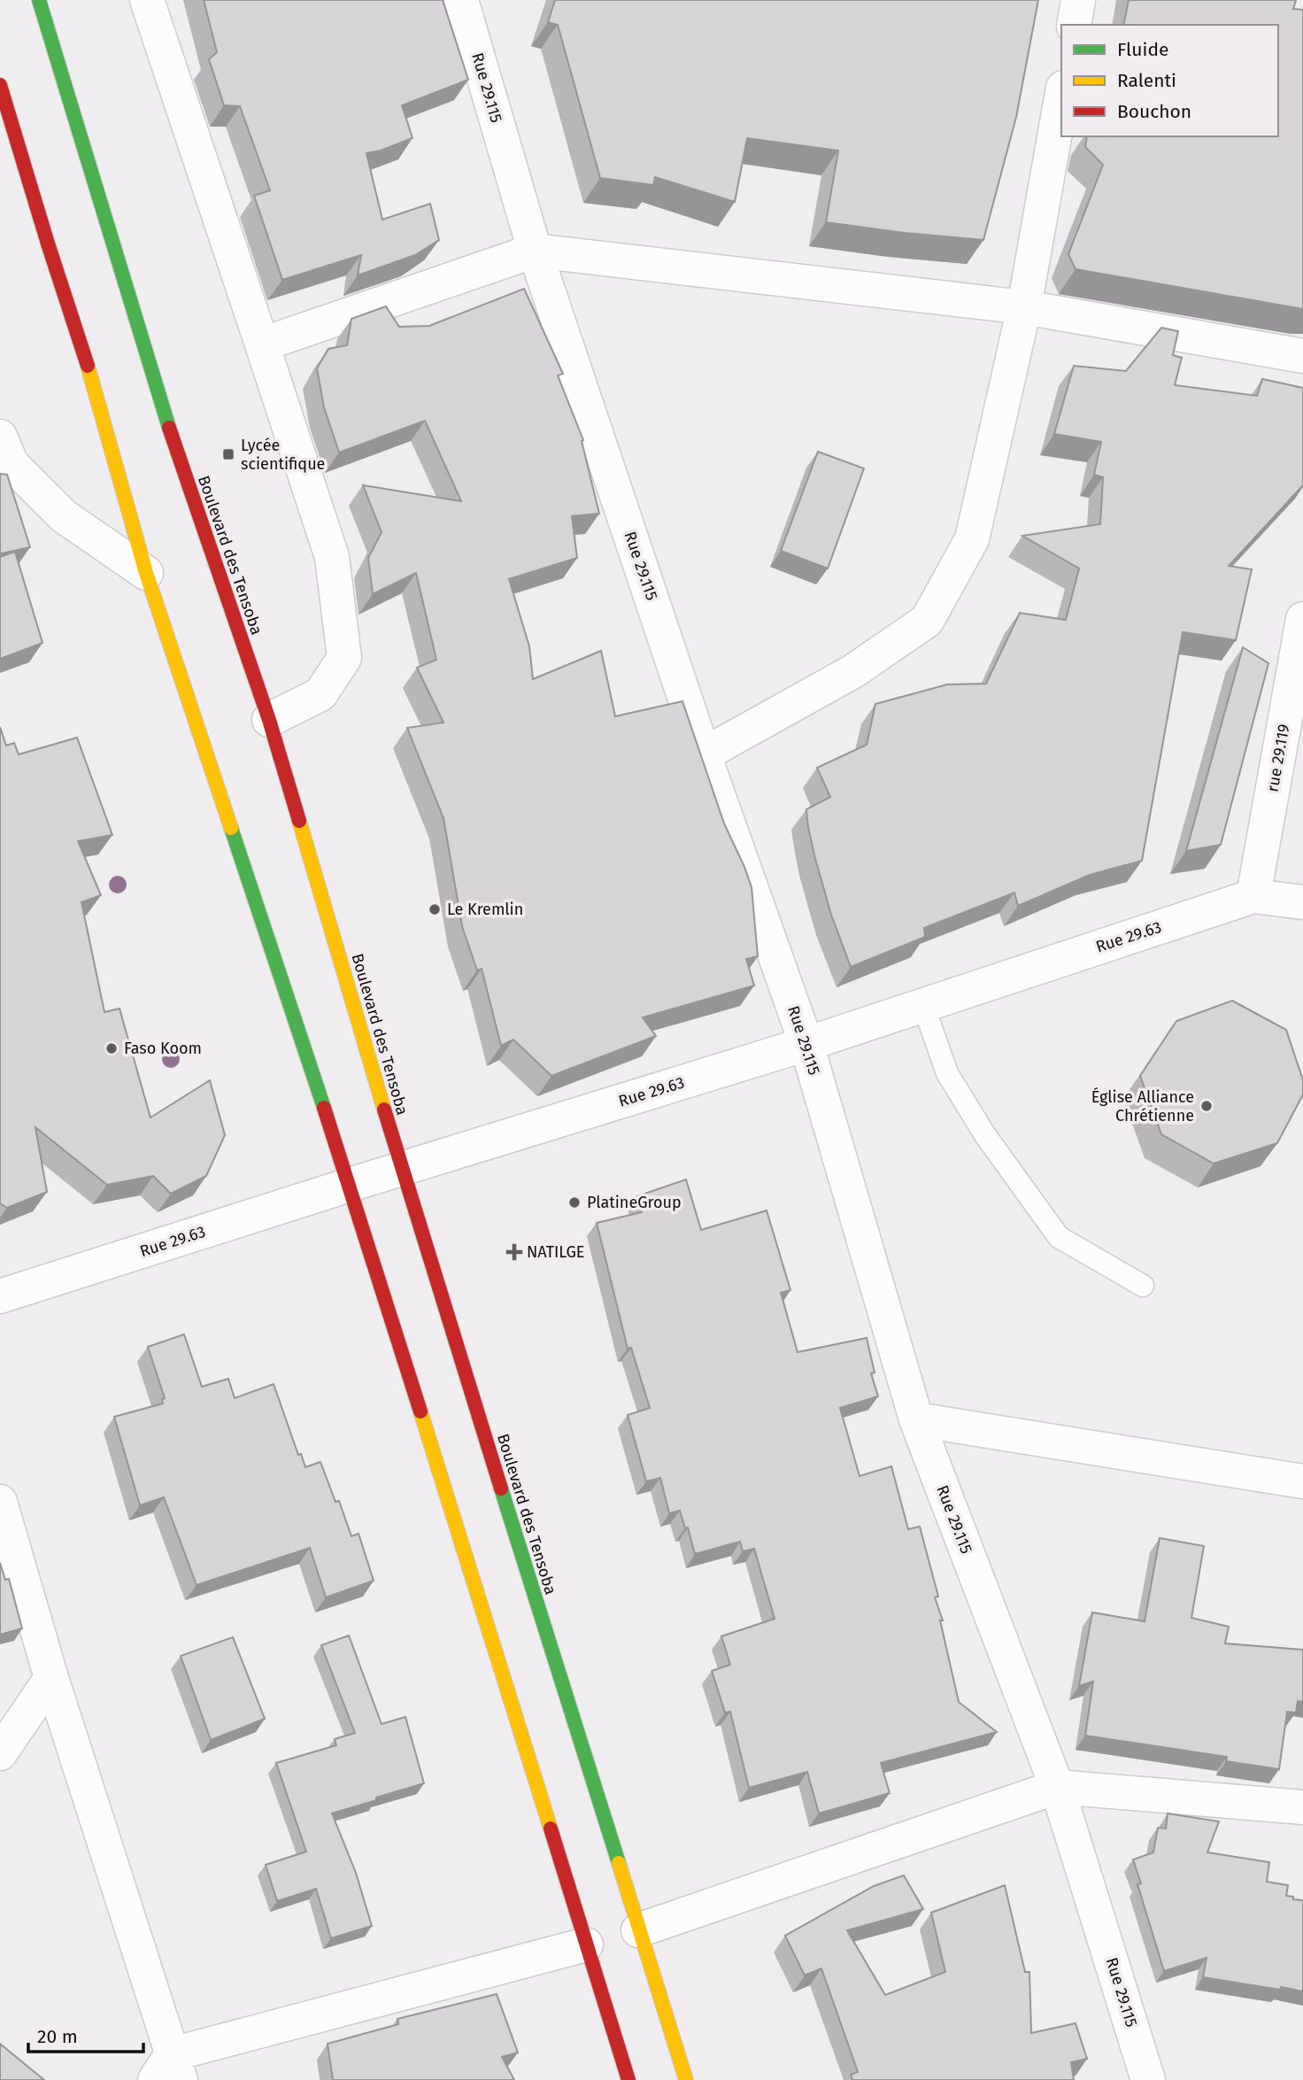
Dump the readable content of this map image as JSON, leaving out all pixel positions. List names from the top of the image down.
{
  "streets": {
    "main road": ["Boulevard des Tensoba"],
    "street": ["Rue 29.115", "rue 29.119", "Rue 29.63"]
  },
  "crossings": [
    ["Rue 29.115", "Rue 29.63"],
    ["Boulevard des Tensoba", "Rue 29.63"],
    ["rue 29.119", "Rue 29.63"]
  ],
  "places": {
    "transit": ["Lycée scientifique"],
    "other": [
      "Le Kremlin",
      "Faso Koom",
      "Église Alliance Chrétienne",
      "PlatineGroup"
    ],
    "health": ["NATILGE"]
  },
  "legend": ["Fluide", "Ralenti", "Bouchon"],
  "scale_bar": "20 m"
}
